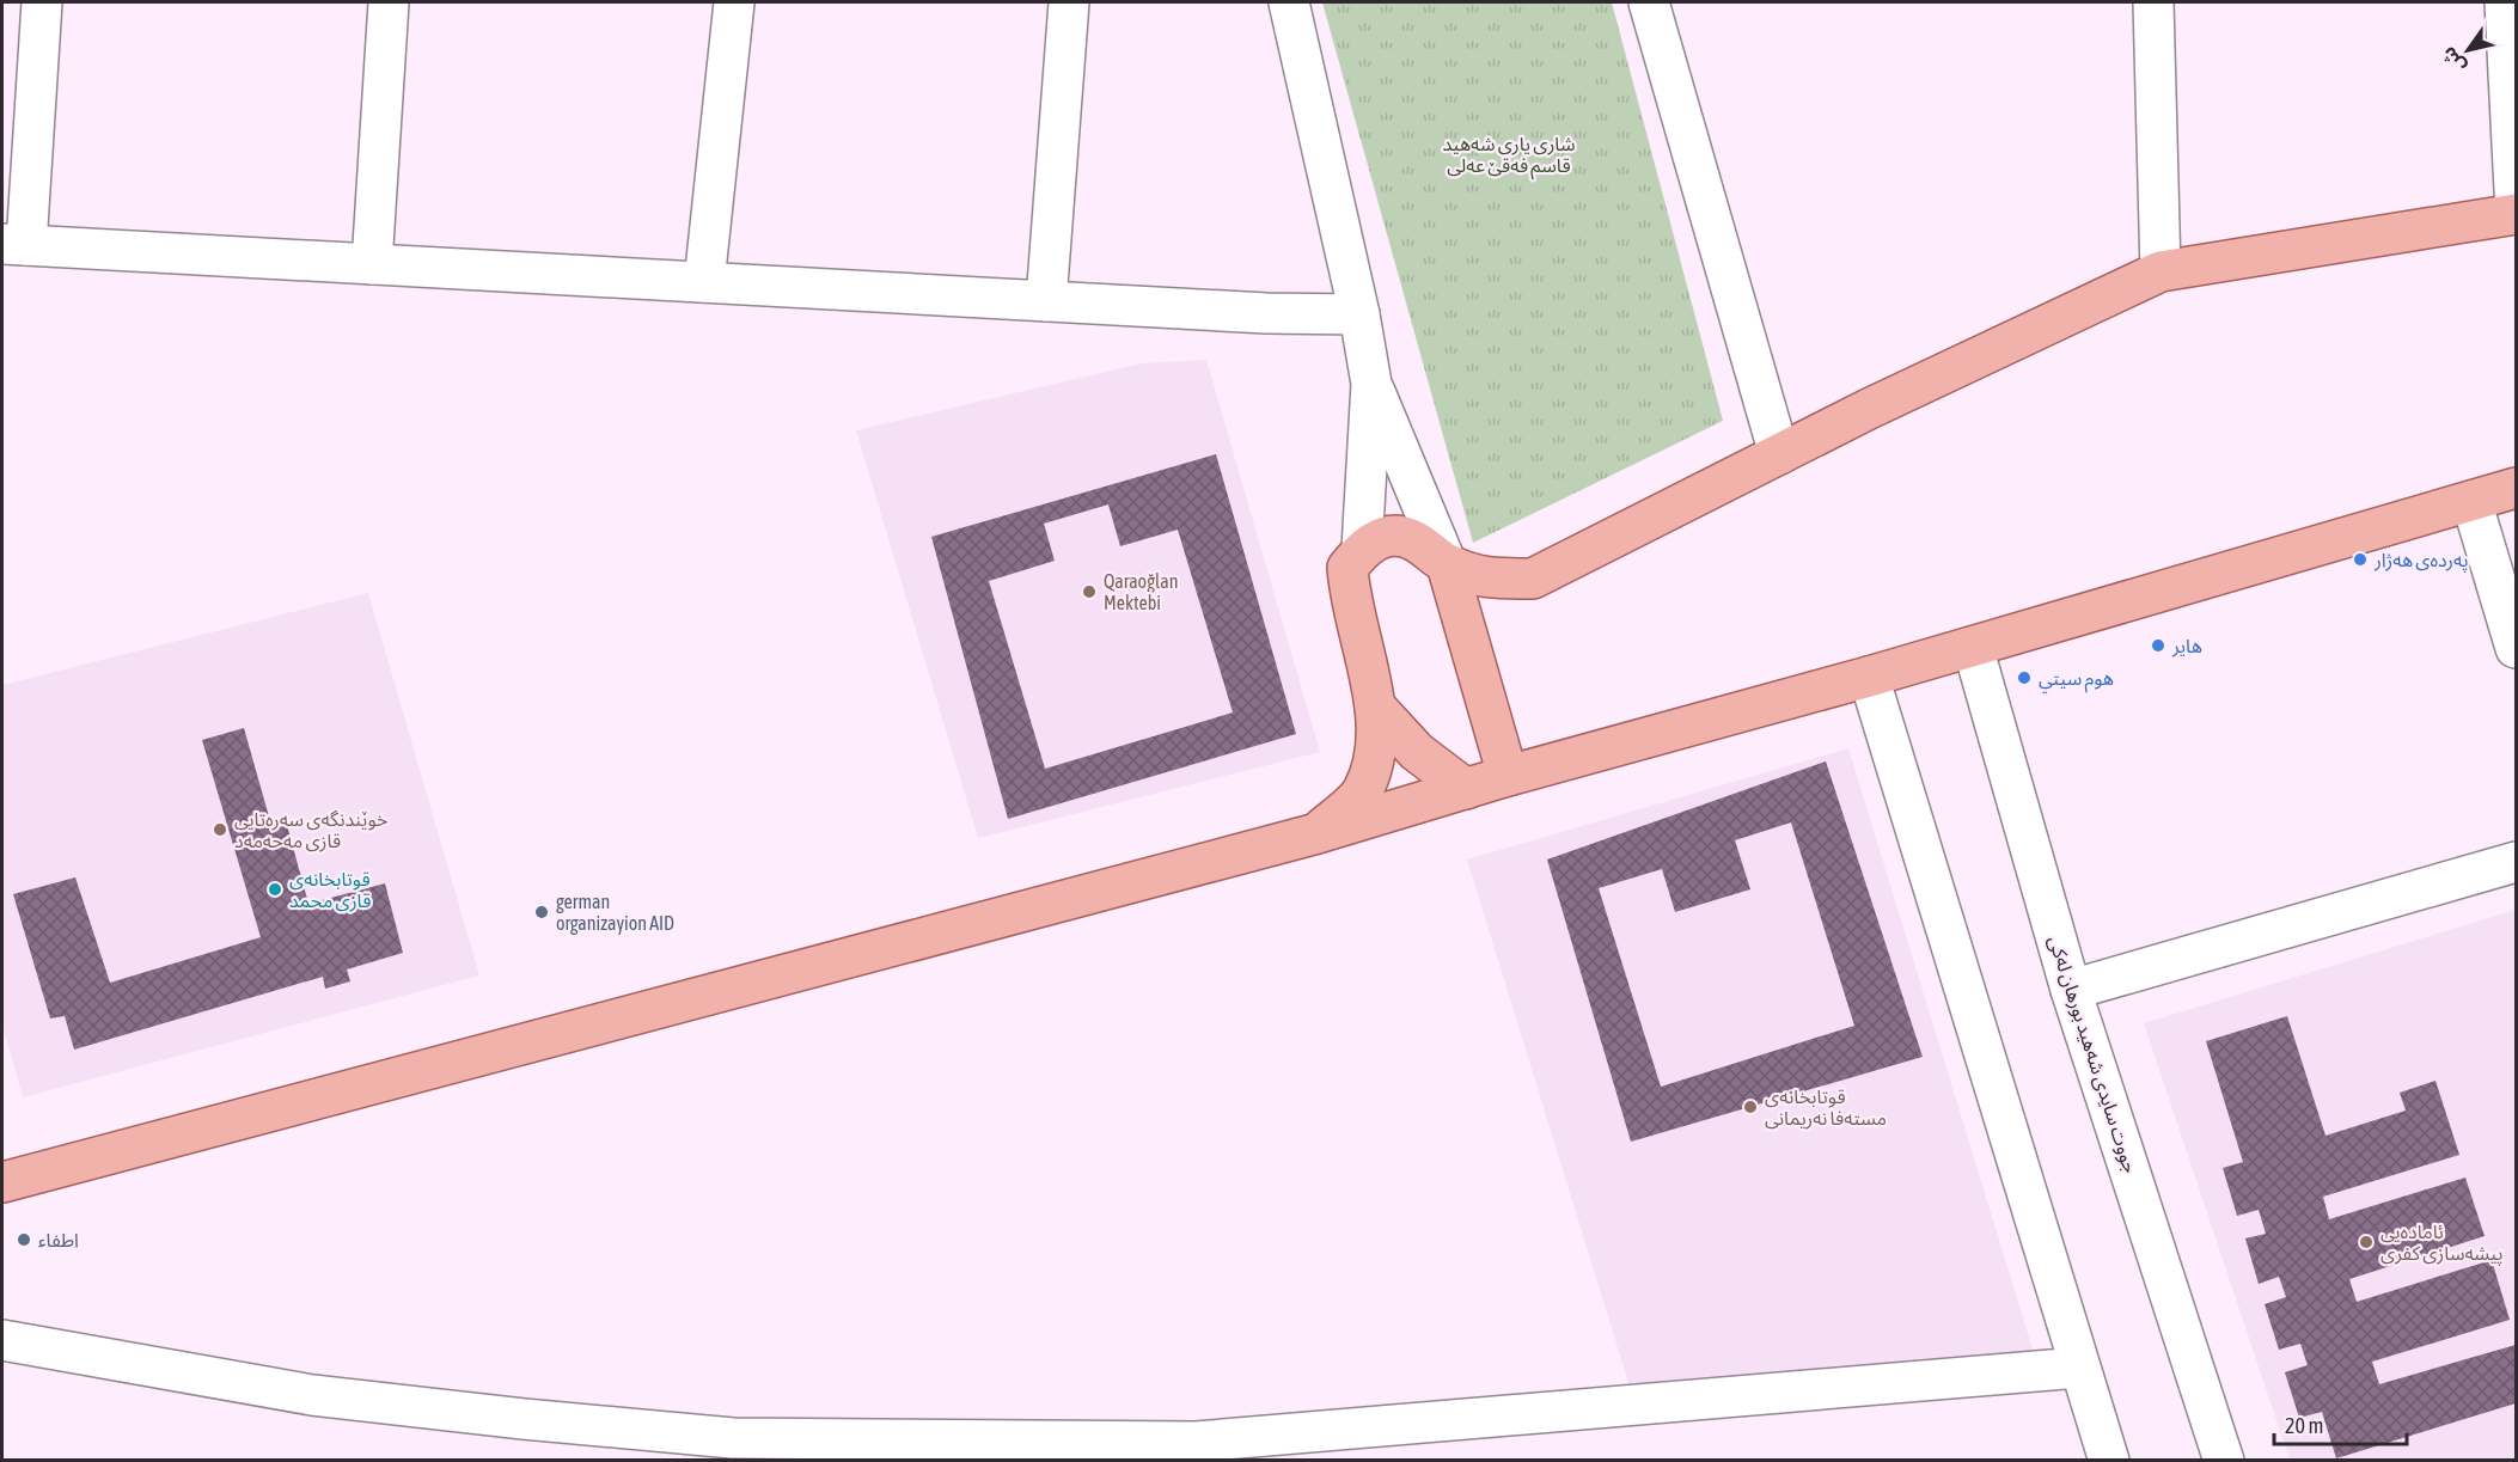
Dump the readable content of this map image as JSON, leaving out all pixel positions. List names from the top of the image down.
{
  "streets": {
    "street": ["جووت سایدی شەهید بورهان لەکی"]
  },
  "parks": ["شاری یاری شەهید قاسم فەقێ عەلی"],
  "places": [
    "پەردەى ھەژار",
    "Qaraoğlan Mektebi",
    "هاير",
    "هوم سيتي",
    "خوێندنگەی سەرەتایی قازی مەحەمەد",
    "قوتابخانەی قازی محمد",
    "german organizayion AID",
    "قوتابخانەی مستەفا نەریمانی",
    "اطفاء",
    "ئامادەیی پیشەسازی کفری"
  ],
  "scale_bar": "20 m",
  "north": "bottom left"
}
